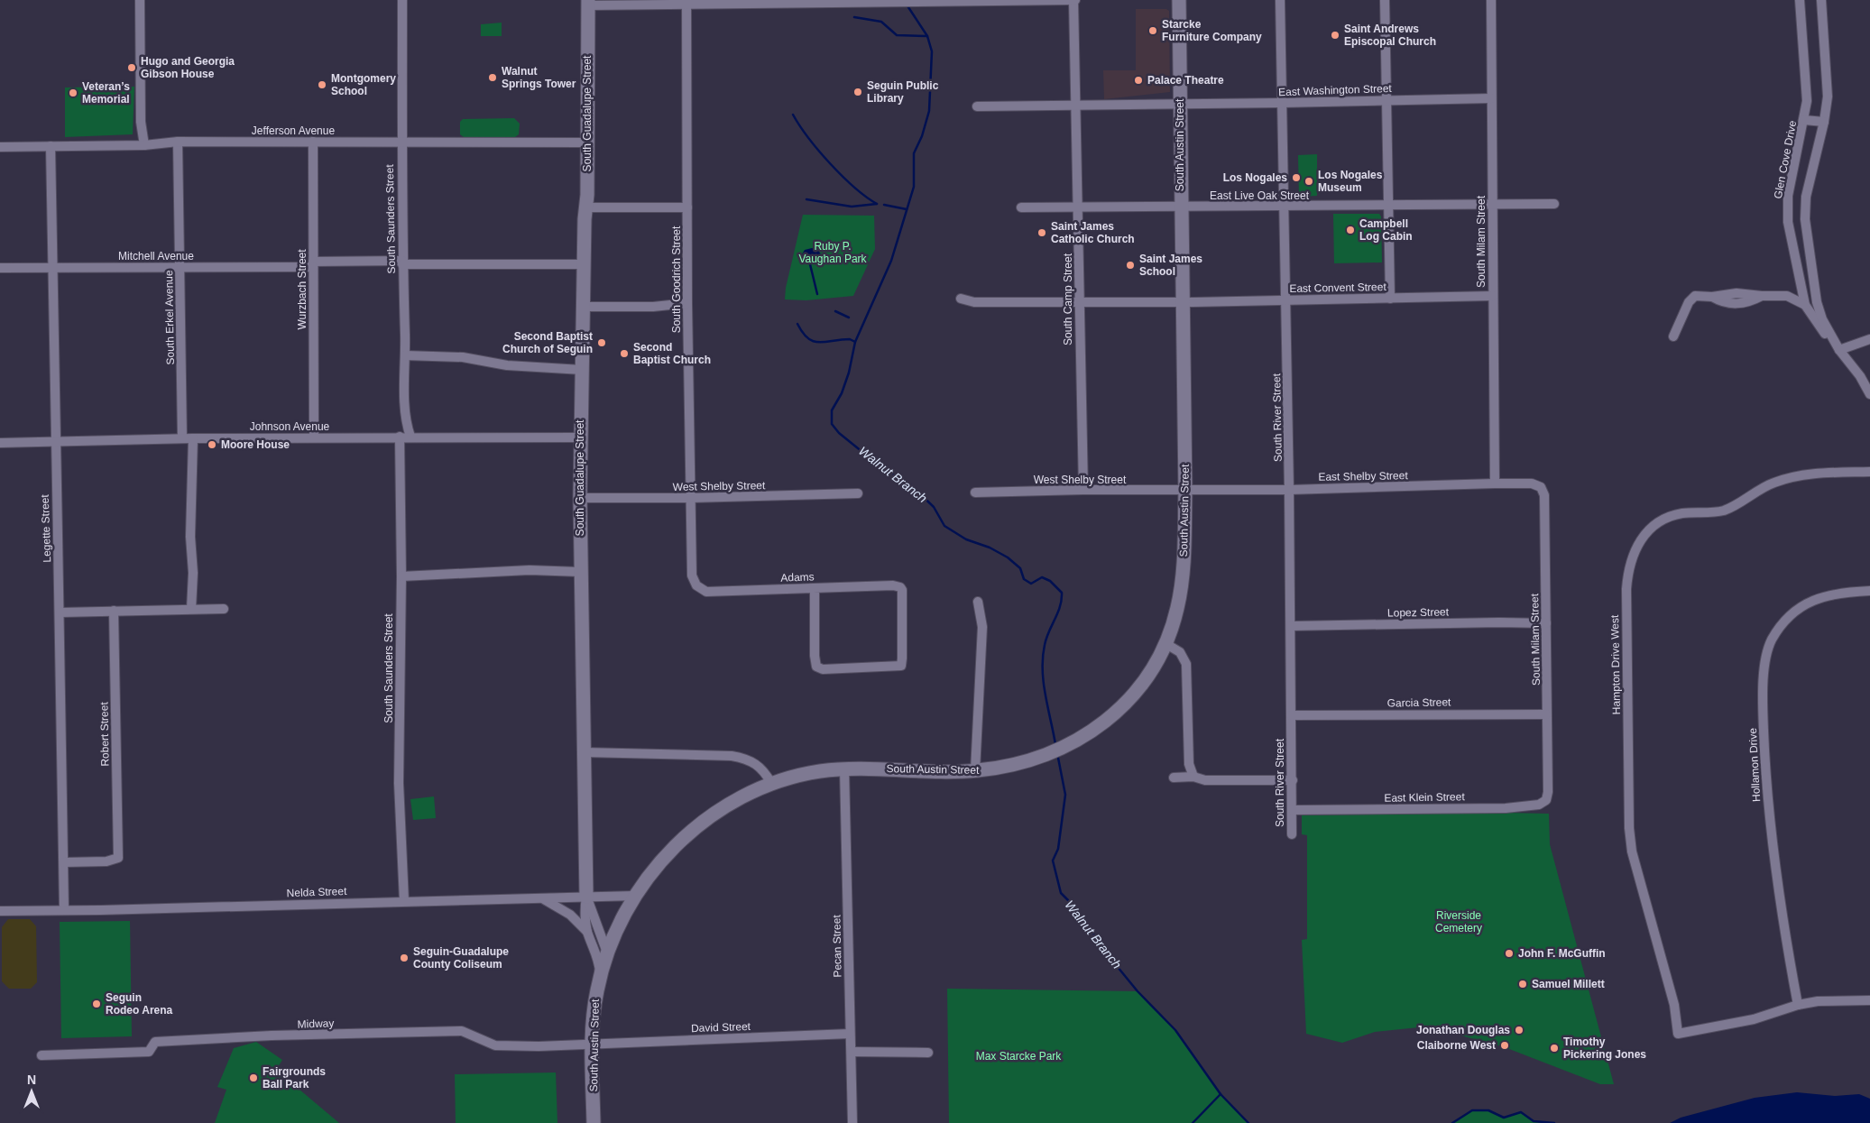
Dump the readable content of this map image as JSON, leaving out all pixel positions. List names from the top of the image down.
{
  "streets": {
    "main road": ["South Guadalupe Street", "South Austin Street"],
    "street": [
      "East Washington Street",
      "Jefferson Avenue",
      "Glen Cove Drive",
      "East Live Oak Street",
      "South Saunders Street",
      "South Milam Street",
      "Mitchell Avenue",
      "South Goodrich Street",
      "East Convent Street",
      "Wurzbach Street",
      "South Camp Street",
      "South Erkel Avenue",
      "South River Street",
      "Johnson Avenue",
      "East Shelby Street",
      "West Shelby Street",
      "Legette Street",
      "Adams",
      "Lopez Street",
      "Hampton Drive West",
      "Garcia Street",
      "Robert Street",
      "Hollamon Drive",
      "East Klein Street",
      "Nelda Street",
      "Pecan Street",
      "Midway",
      "David Street"
    ]
  },
  "crossings": [
    ["East Washington Street", "South Austin Street"],
    ["East Washington Street", "South Milam Street"],
    ["East Washington Street", "South Camp Street"],
    ["East Washington Street", "South River Street"],
    ["South Guadalupe Street", "Jefferson Avenue"],
    ["South Guadalupe Street", "South Austin Street"],
    ["South Guadalupe Street", "Mitchell Avenue"],
    ["South Guadalupe Street", "Johnson Avenue"],
    ["South Guadalupe Street", "West Shelby Street"],
    ["South Guadalupe Street", "Nelda Street"],
    ["Jefferson Avenue", "South Saunders Street"],
    ["Jefferson Avenue", "Wurzbach Street"],
    ["Jefferson Avenue", "South Erkel Avenue"],
    ["Jefferson Avenue", "Legette Street"],
    ["South Austin Street", "East Live Oak Street"],
    ["South Austin Street", "East Convent Street"],
    ["South Austin Street", "East Shelby Street"],
    ["South Austin Street", "West Shelby Street"],
    ["South Austin Street", "Nelda Street"],
    ["South Austin Street", "Pecan Street"],
    ["South Austin Street", "Midway"],
    ["South Austin Street", "David Street"],
    ["East Live Oak Street", "South Milam Street"],
    ["East Live Oak Street", "South Camp Street"],
    ["East Live Oak Street", "South River Street"],
    ["South Saunders Street", "Mitchell Avenue"],
    ["South Saunders Street", "Johnson Avenue"],
    ["South Saunders Street", "Nelda Street"],
    ["South Milam Street", "East Convent Street"],
    ["South Milam Street", "East Shelby Street"],
    ["South Milam Street", "Lopez Street"],
    ["South Milam Street", "Garcia Street"],
    ["South Milam Street", "East Klein Street"],
    ["Mitchell Avenue", "Wurzbach Street"],
    ["Mitchell Avenue", "South Erkel Avenue"],
    ["Mitchell Avenue", "Legette Street"],
    ["South Goodrich Street", "West Shelby Street"],
    ["South Goodrich Street", "Adams"],
    ["East Convent Street", "South Camp Street"],
    ["East Convent Street", "South River Street"],
    ["Wurzbach Street", "Johnson Avenue"],
    ["South Camp Street", "West Shelby Street"],
    ["South Erkel Avenue", "Johnson Avenue"],
    ["South River Street", "East Shelby Street"],
    ["South River Street", "Lopez Street"],
    ["South River Street", "Garcia Street"],
    ["South River Street", "East Klein Street"],
    ["Johnson Avenue", "Legette Street"],
    ["East Shelby Street", "West Shelby Street"],
    ["Legette Street", "Robert Street"],
    ["Legette Street", "Nelda Street"],
    ["Hampton Drive West", "Hollamon Drive"],
    ["Pecan Street", "David Street"],
    ["Midway", "David Street"]
  ],
  "water": ["Walnut Branch"],
  "parks": ["Ruby P. Vaughan Park", "Riverside Cemetery", "Max Starcke Park"],
  "places": [
    "Starcke Furniture Company",
    "Saint Andrews Episcopal Church",
    "Hugo and Georgia Gibson House",
    "Walnut Springs Tower",
    "Palace Theatre",
    "Montgomery School",
    "Seguin Public Library",
    "Veteran’s Memorial",
    "Los Nogales",
    "Los Nogales Museum",
    "Campbell Log Cabin",
    "Saint James Catholic Church",
    "Saint James School",
    "Second Baptist Church of Seguin",
    "Second Baptist Church",
    "Moore House",
    "John F. McGuffin",
    "Seguin-Guadalupe County Coliseum",
    "Samuel Millett",
    "Seguin Rodeo Arena",
    "Jonathan Douglas",
    "Claiborne West",
    "Timothy Pickering Jones",
    "Fairgrounds Ball Park"
  ],
  "north": "top"
}
